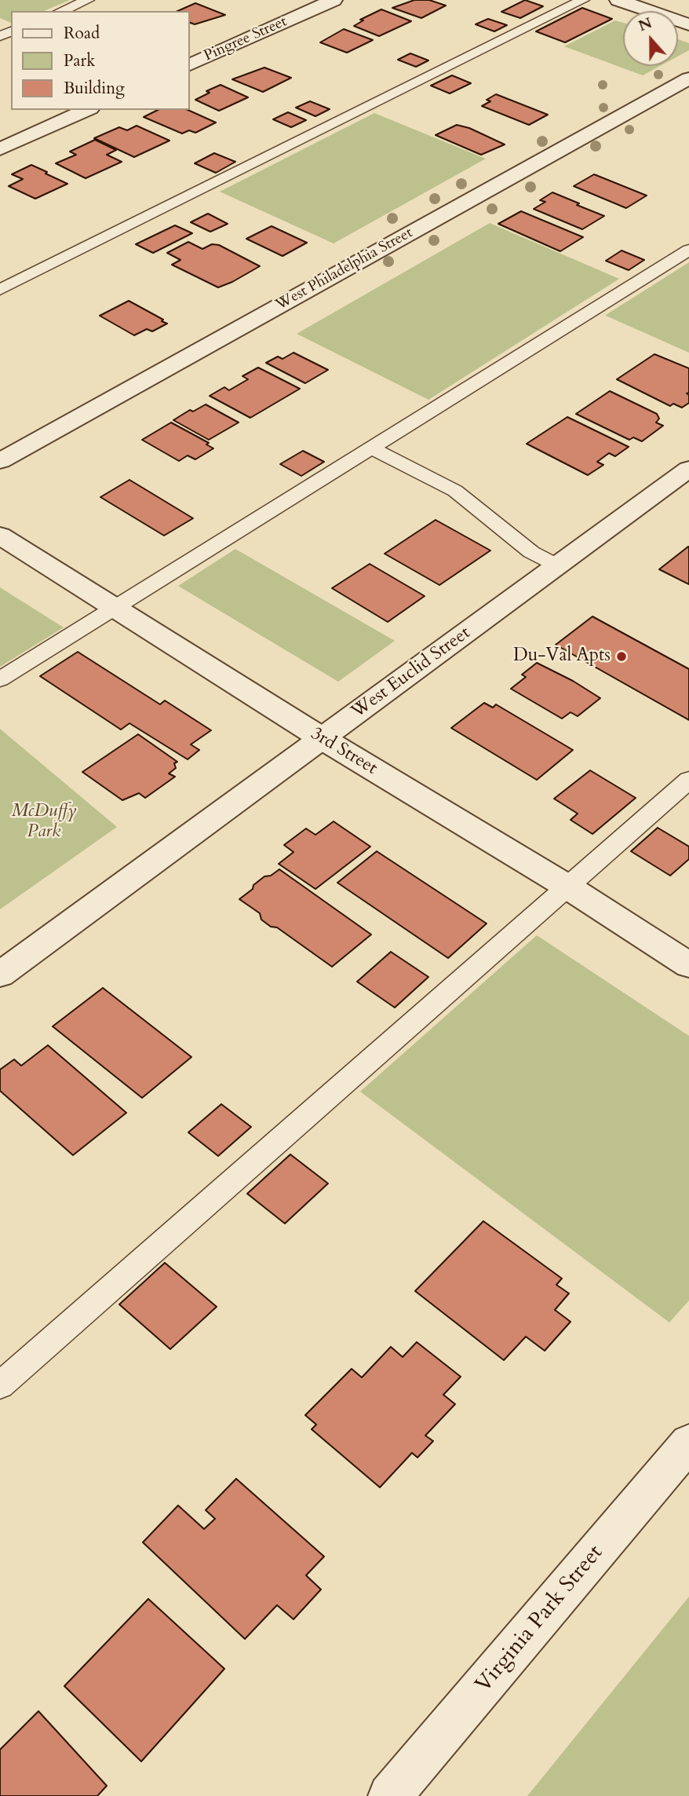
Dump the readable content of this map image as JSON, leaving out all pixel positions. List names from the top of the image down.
{
  "streets": {
    "street": [
      "Pingree Street",
      "West Philadelphia Street",
      "West Euclid Street",
      "3rd Street",
      "Virginia Park Street"
    ]
  },
  "crossings": [
    ["West Euclid Street", "3rd Street"]
  ],
  "parks": ["McDuffy Park"],
  "places": ["Du-Val Apts"],
  "legend": ["Road", "Park", "Building"],
  "north": "top"
}
